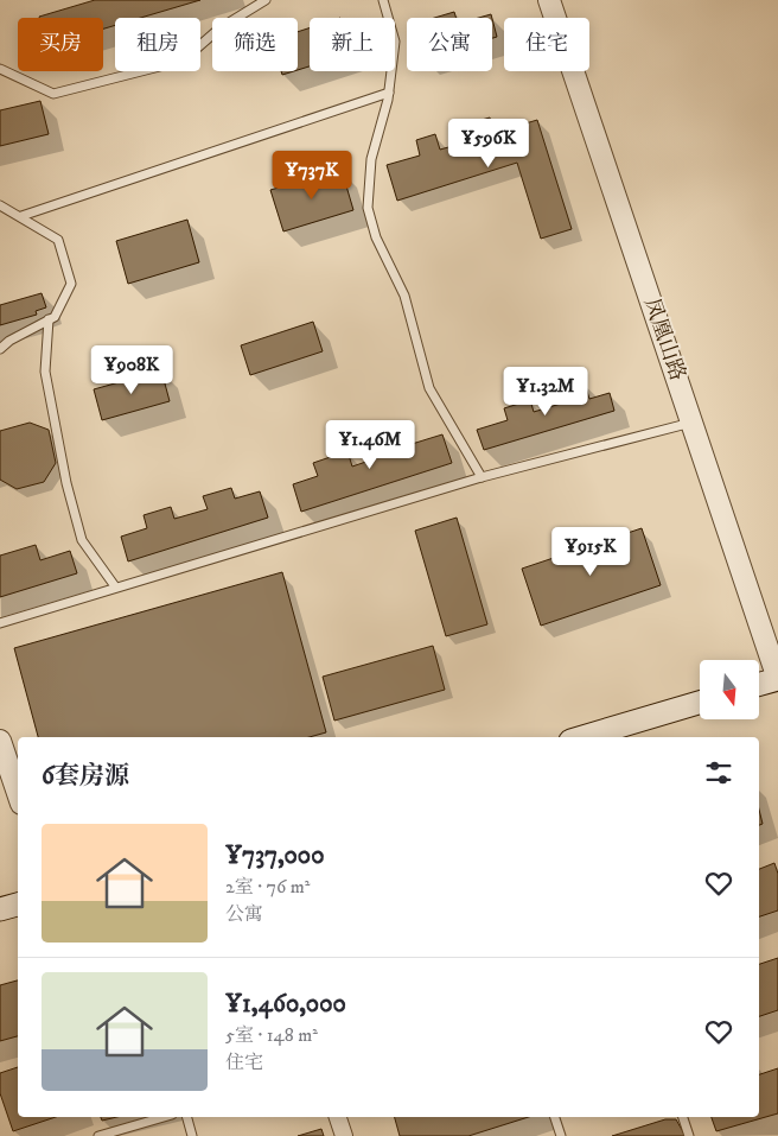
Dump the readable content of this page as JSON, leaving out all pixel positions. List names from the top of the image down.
{
  "streets": {
    "street": ["凤凰山路"]
  },
  "north": "bottom",
  "page": {
    "chip": [
      "买房",
      "租房",
      "筛选",
      "新上",
      "公寓",
      "住宅"
    ],
    "price": [
      "¥596K",
      "¥737K",
      "¥908K",
      "¥1.32M",
      "¥1.46M",
      "¥915K"
    ],
    "heading": "6套房源",
    "list": [
      {
        "name": "¥737,000",
        "note": "2室 · 76 m² · 公寓"
      },
      {
        "name": "¥1,460,000",
        "note": "5室 · 148 m² · 住宅"
      }
    ]
  }
}
